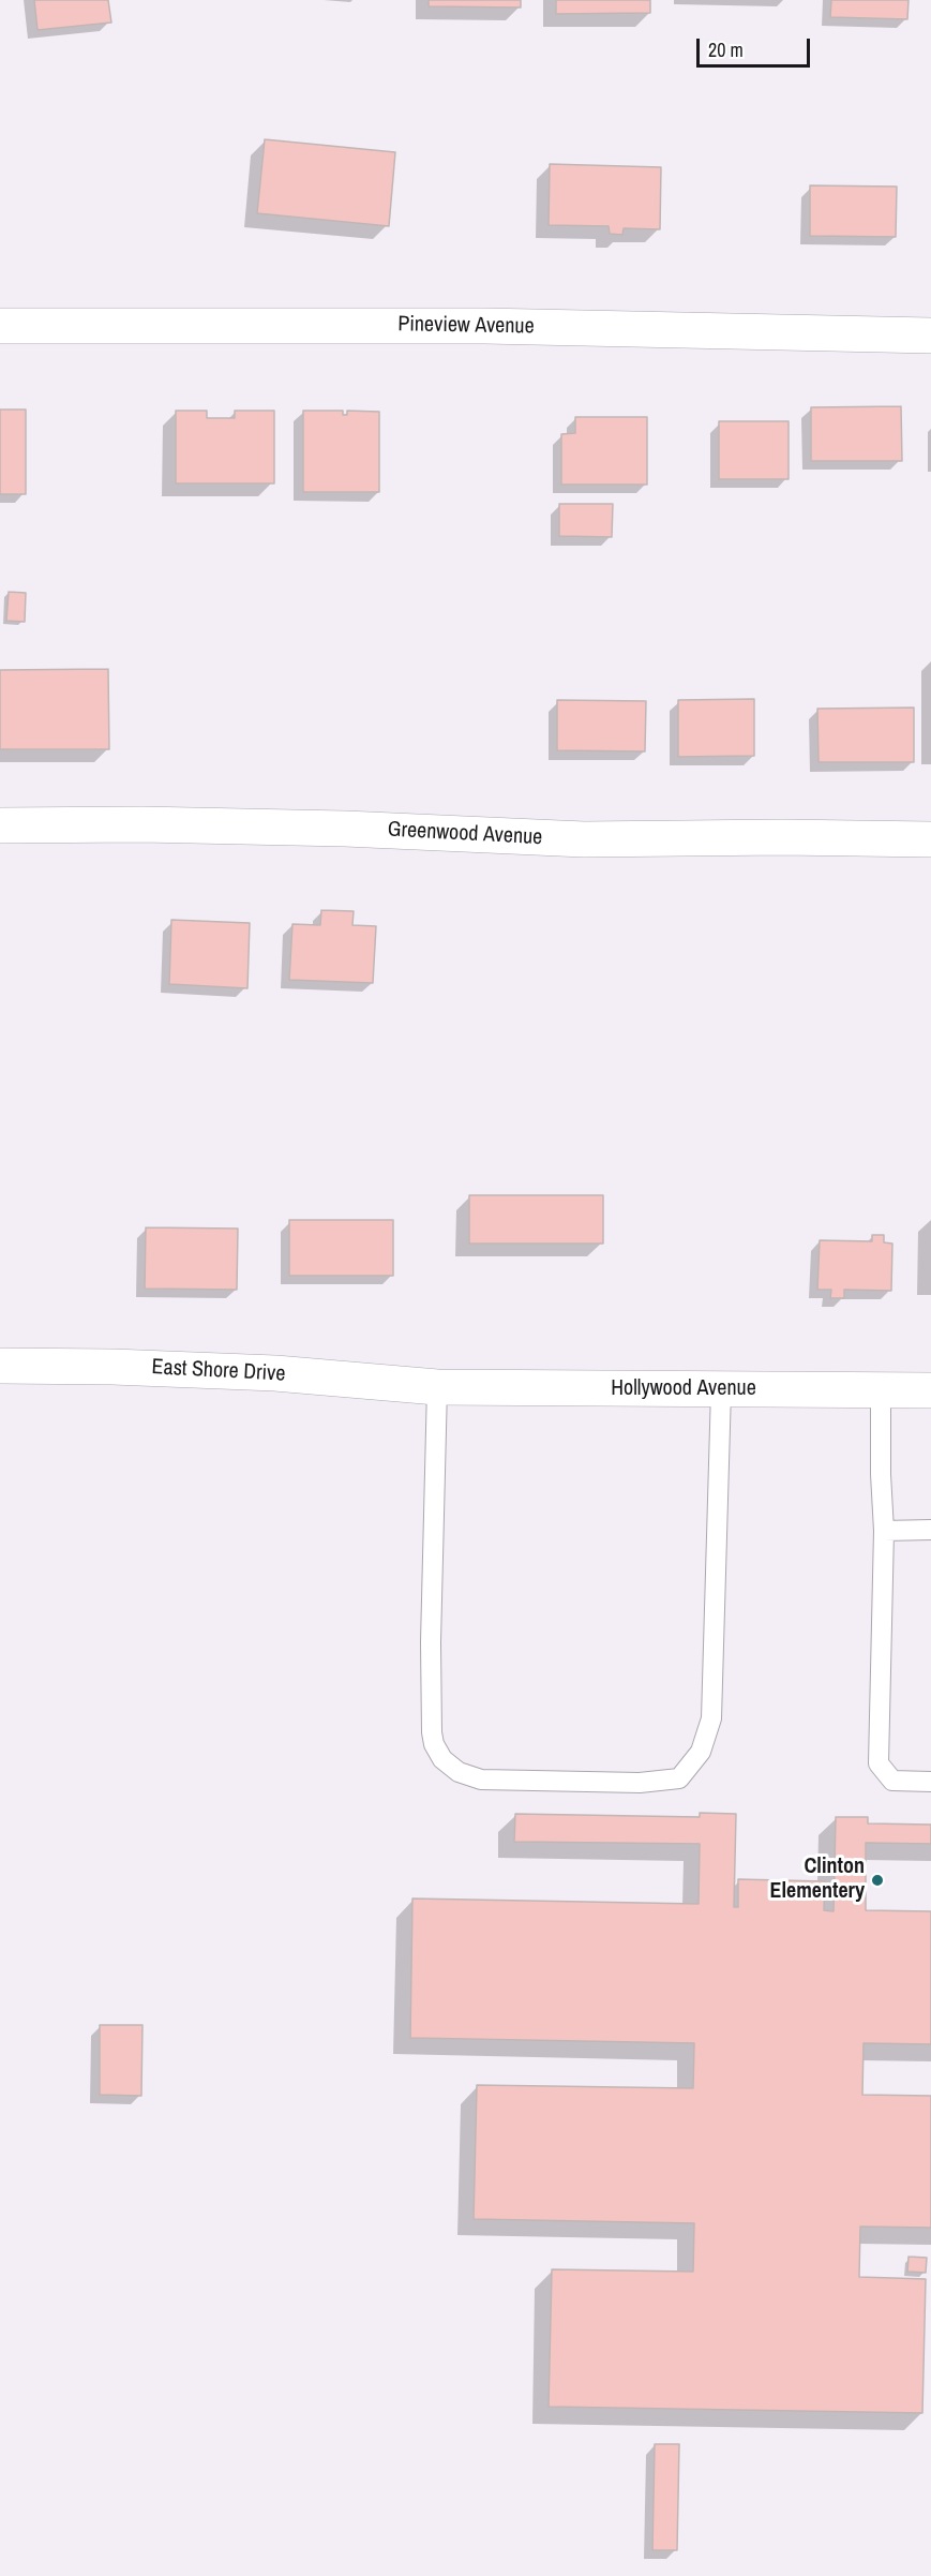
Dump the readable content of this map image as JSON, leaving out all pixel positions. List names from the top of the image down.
{
  "streets": {
    "street": [
      "Pineview Avenue",
      "Greenwood Avenue",
      "East Shore Drive",
      "Hollywood Avenue"
    ]
  },
  "crossings": [
    ["East Shore Drive", "Hollywood Avenue"]
  ],
  "places": ["Clinton Elementery"],
  "scale_bar": "20 m"
}
